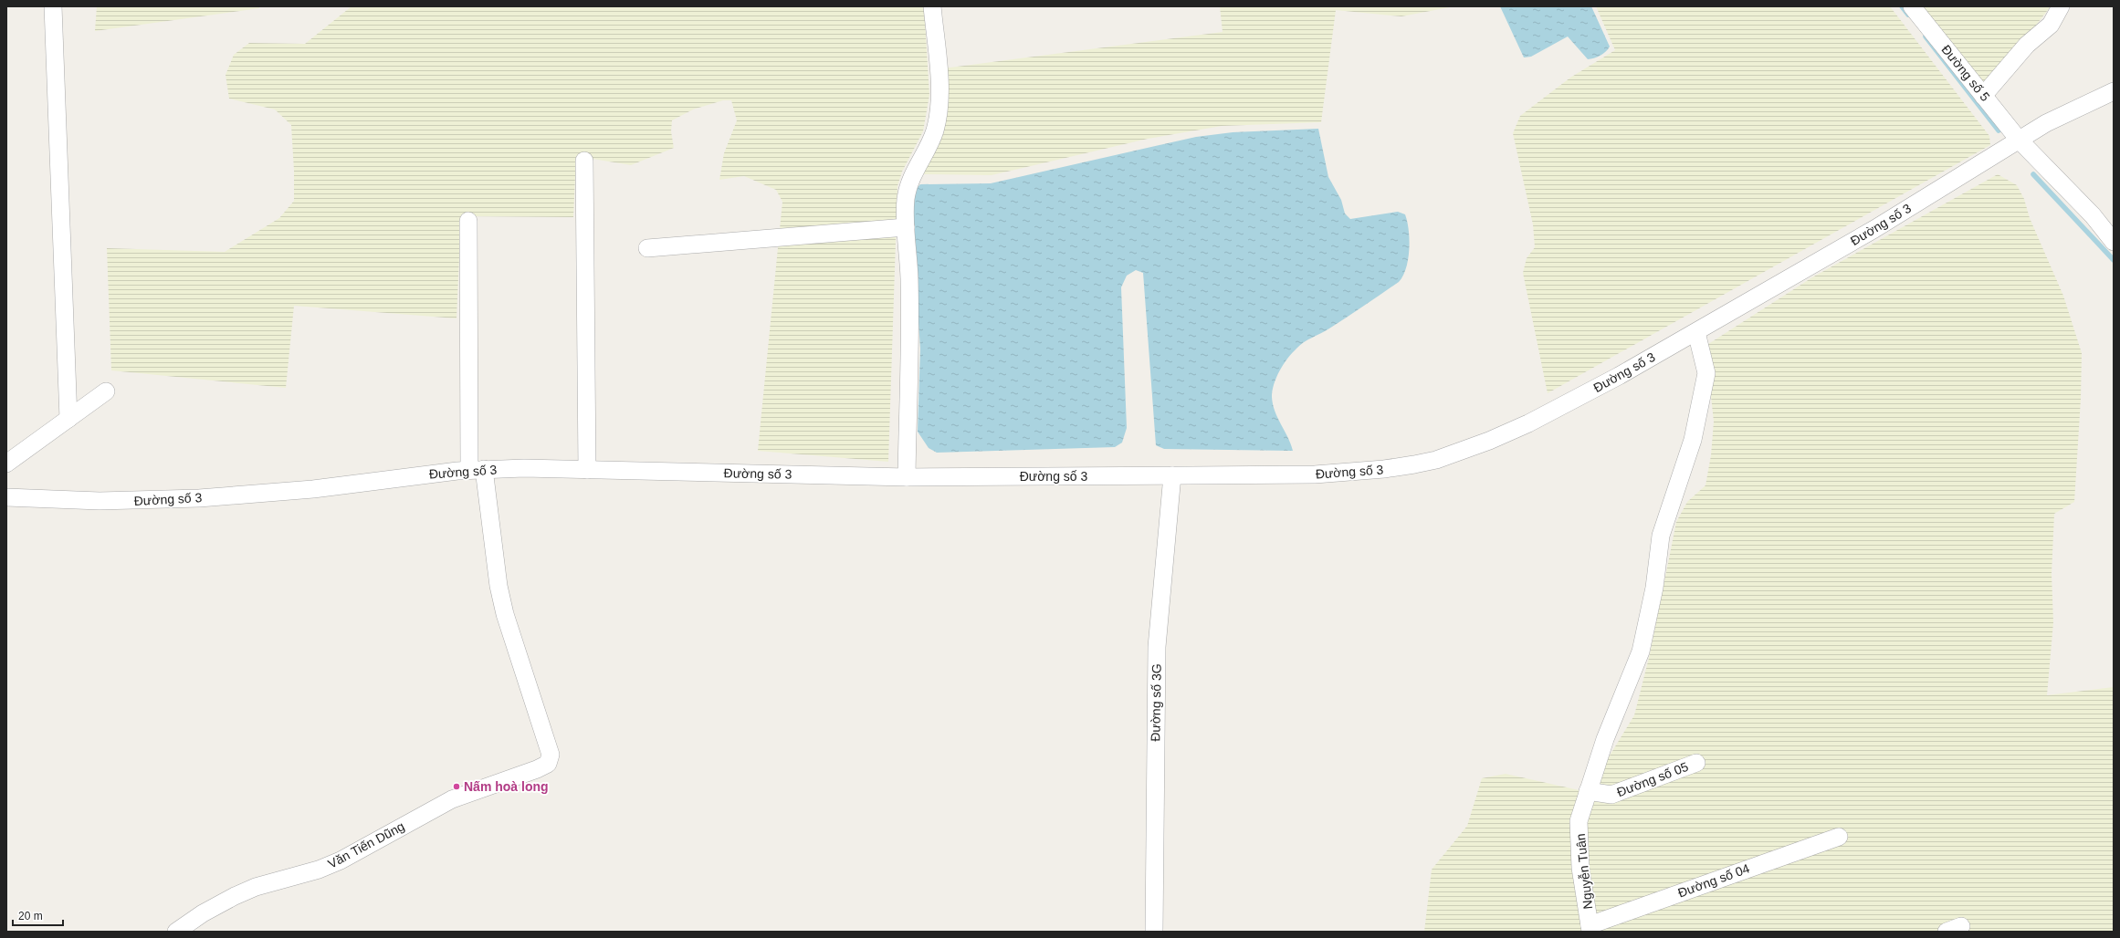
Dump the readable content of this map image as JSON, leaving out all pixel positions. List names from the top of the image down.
{
  "streets": {
    "street": [
      "Đường số 5",
      "Đường số 3",
      "Đường số 3G",
      "Đường số 05",
      "Văn Tiến Dũng",
      "Nguyễn Tuân",
      "Đường số 04"
    ]
  },
  "crossings": [
    ["Đường số 5", "Đường số 3"],
    ["Đường số 3", "Đường số 3G"],
    ["Đường số 3", "Văn Tiến Dũng"],
    ["Đường số 3", "Nguyễn Tuân"],
    ["Đường số 05", "Nguyễn Tuân"],
    ["Nguyễn Tuân", "Đường số 04"]
  ],
  "places": ["Nấm hoà long"],
  "scale_bar": "20 m"
}
